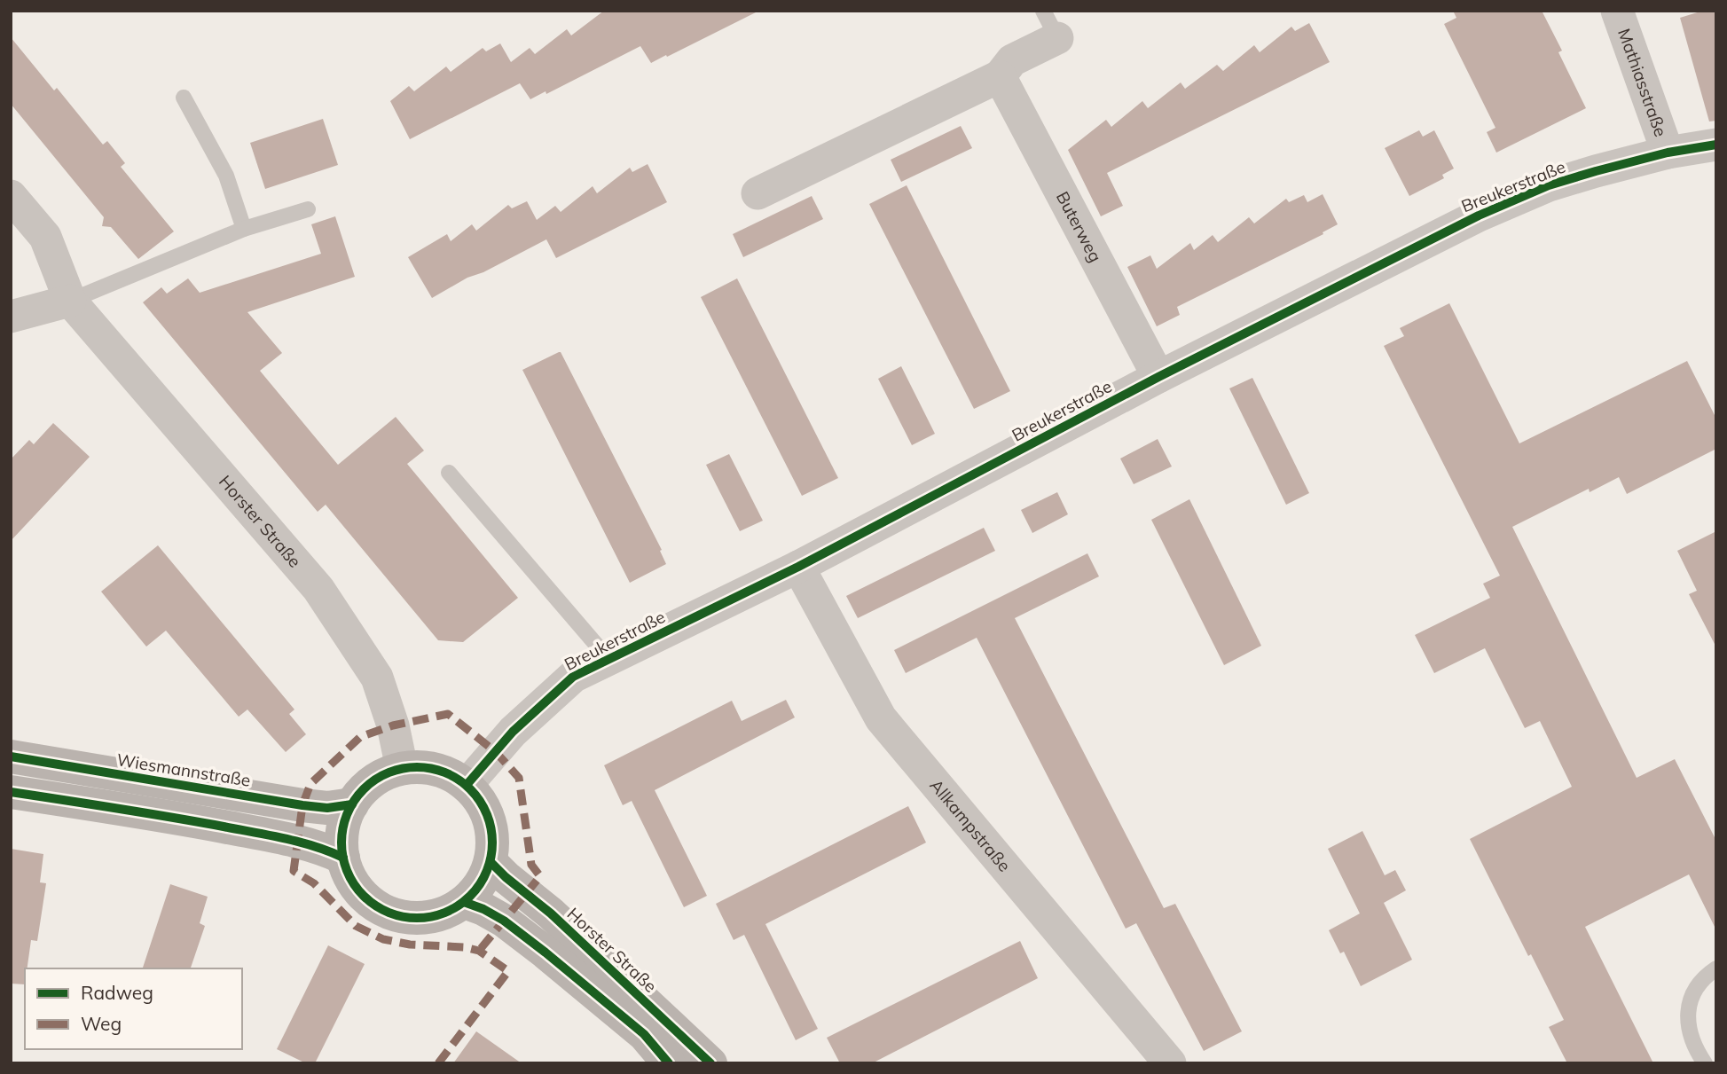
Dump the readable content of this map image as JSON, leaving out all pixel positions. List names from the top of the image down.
{
  "streets": {
    "main road": ["Horster Straße", "Wiesmannstraße"],
    "street": [
      "Mathiasstraße",
      "Breukerstraße",
      "Buterweg",
      "Allkampstraße"
    ]
  },
  "crossings": [
    ["Mathiasstraße", "Breukerstraße"],
    ["Breukerstraße", "Buterweg"],
    ["Breukerstraße", "Horster Straße"],
    ["Breukerstraße", "Wiesmannstraße"],
    ["Breukerstraße", "Allkampstraße"],
    ["Horster Straße", "Wiesmannstraße"]
  ],
  "legend": ["Radweg", "Weg"]
}
